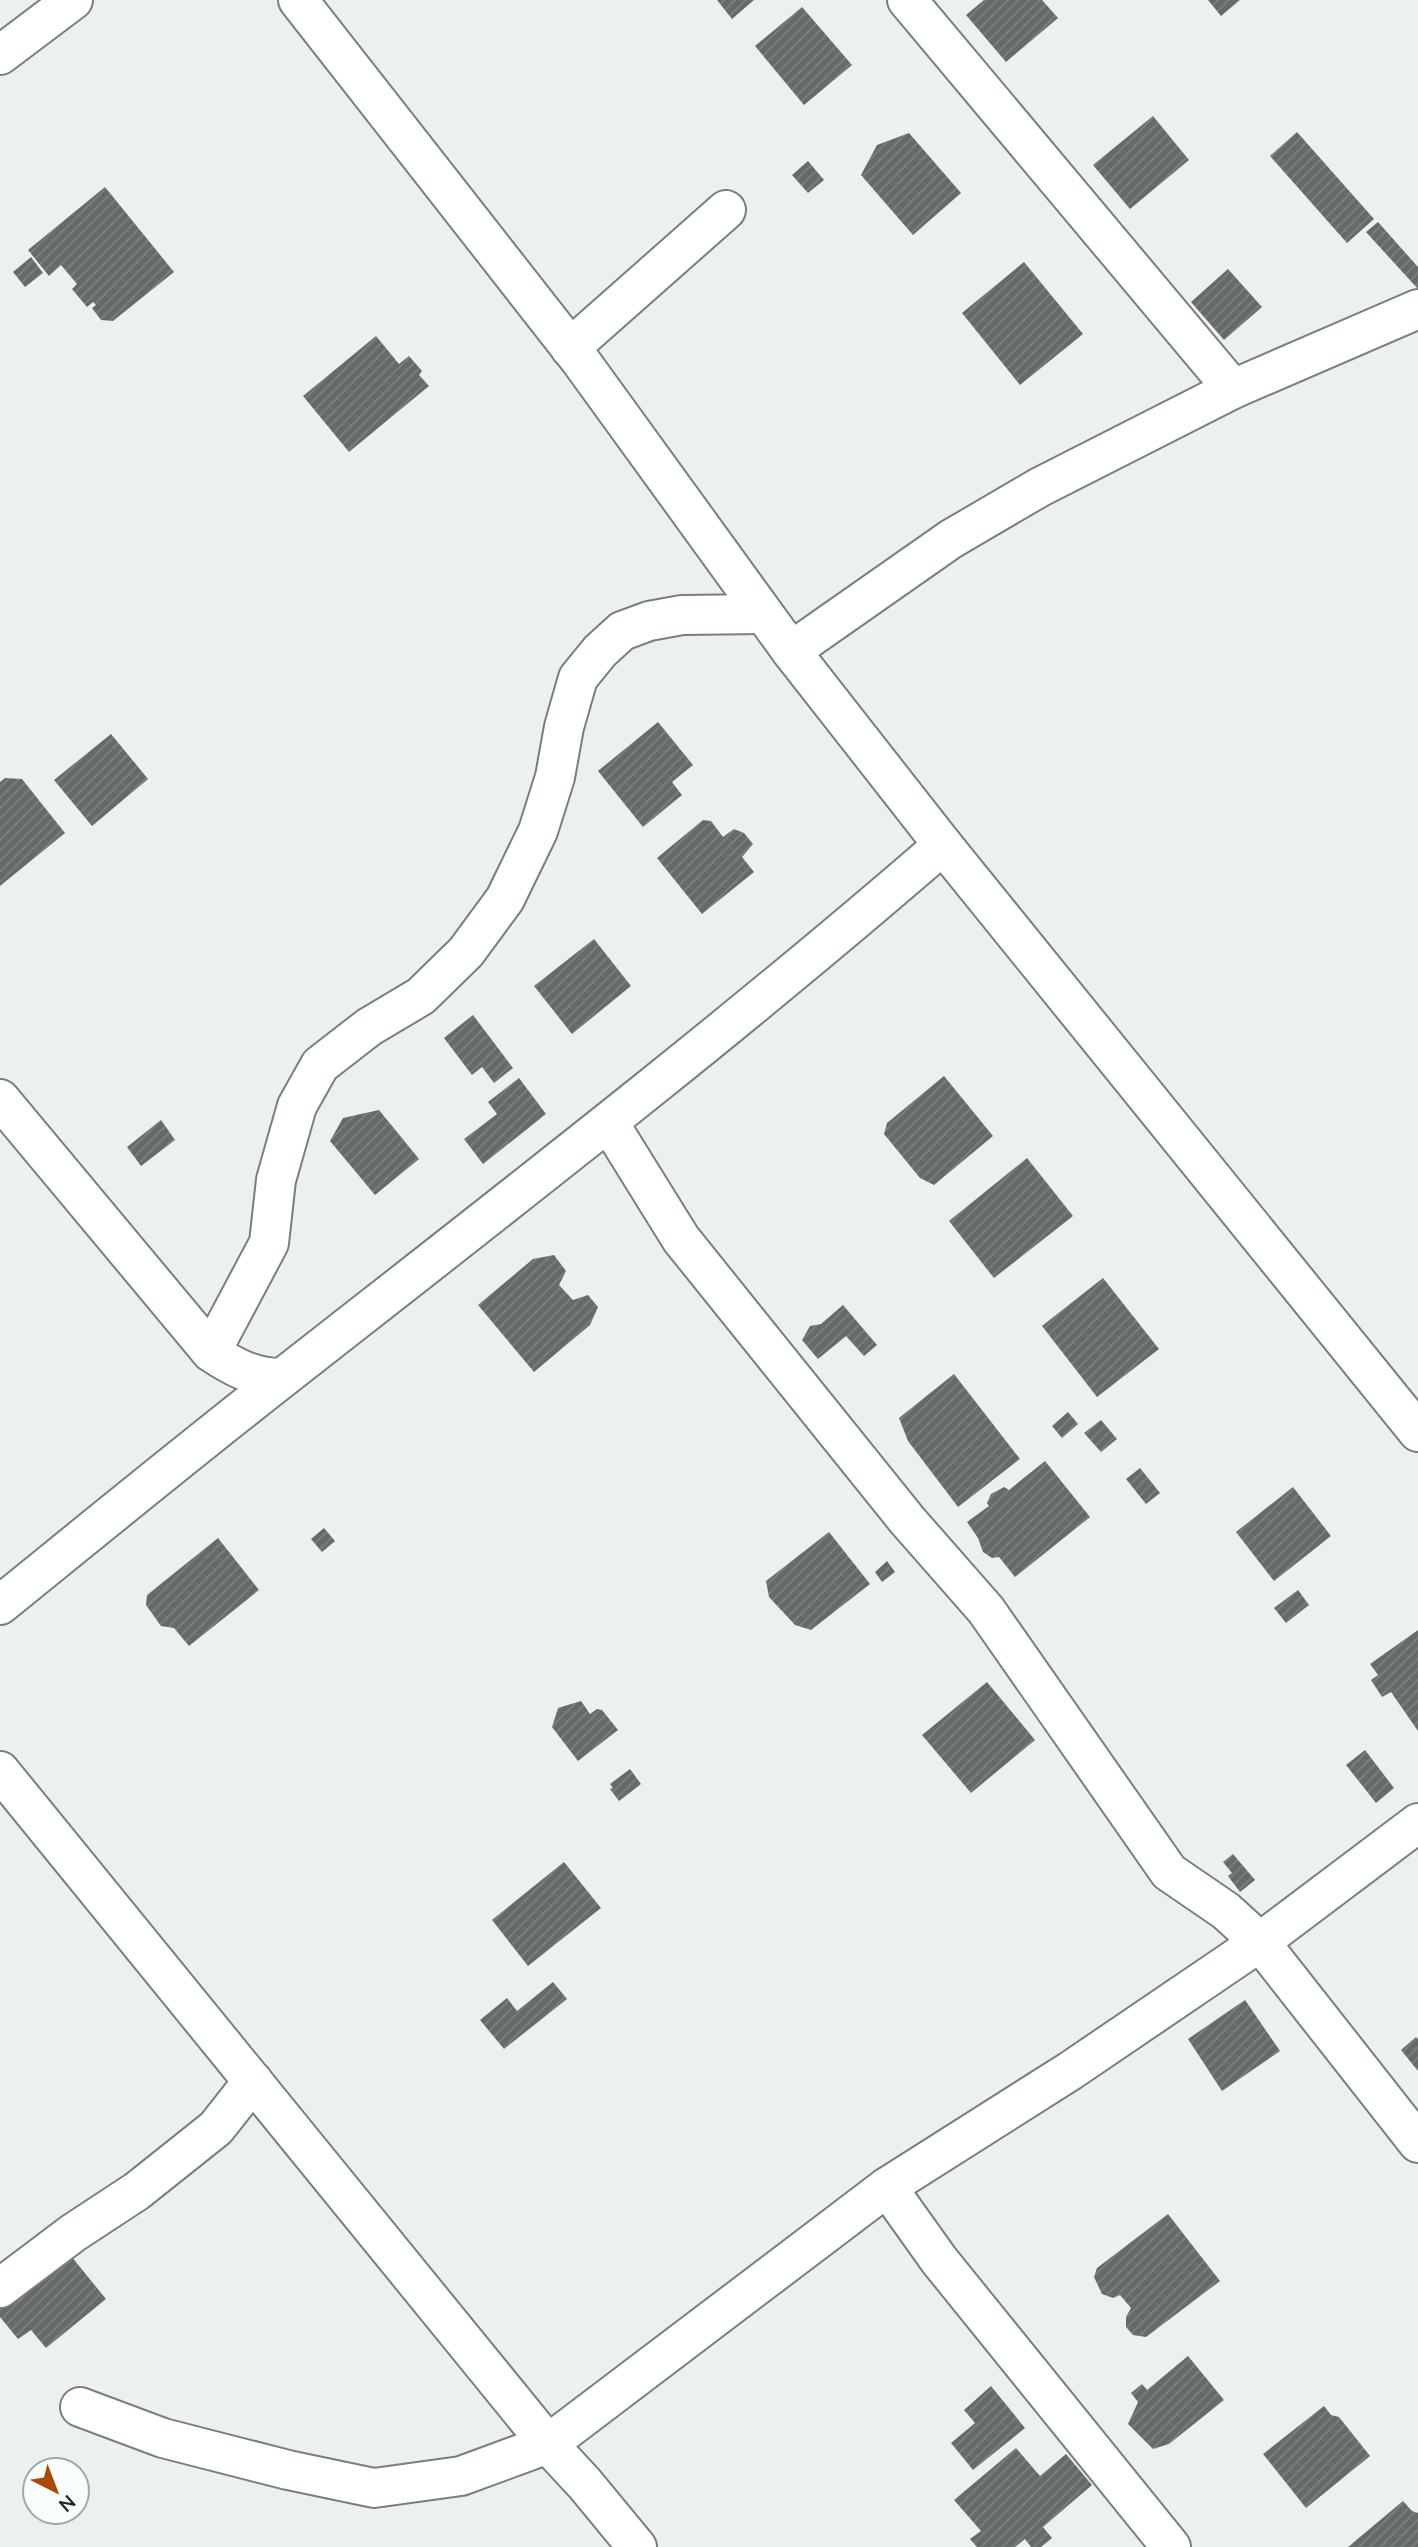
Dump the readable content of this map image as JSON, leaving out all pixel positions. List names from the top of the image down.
{
  "north": "bottom right"
}
